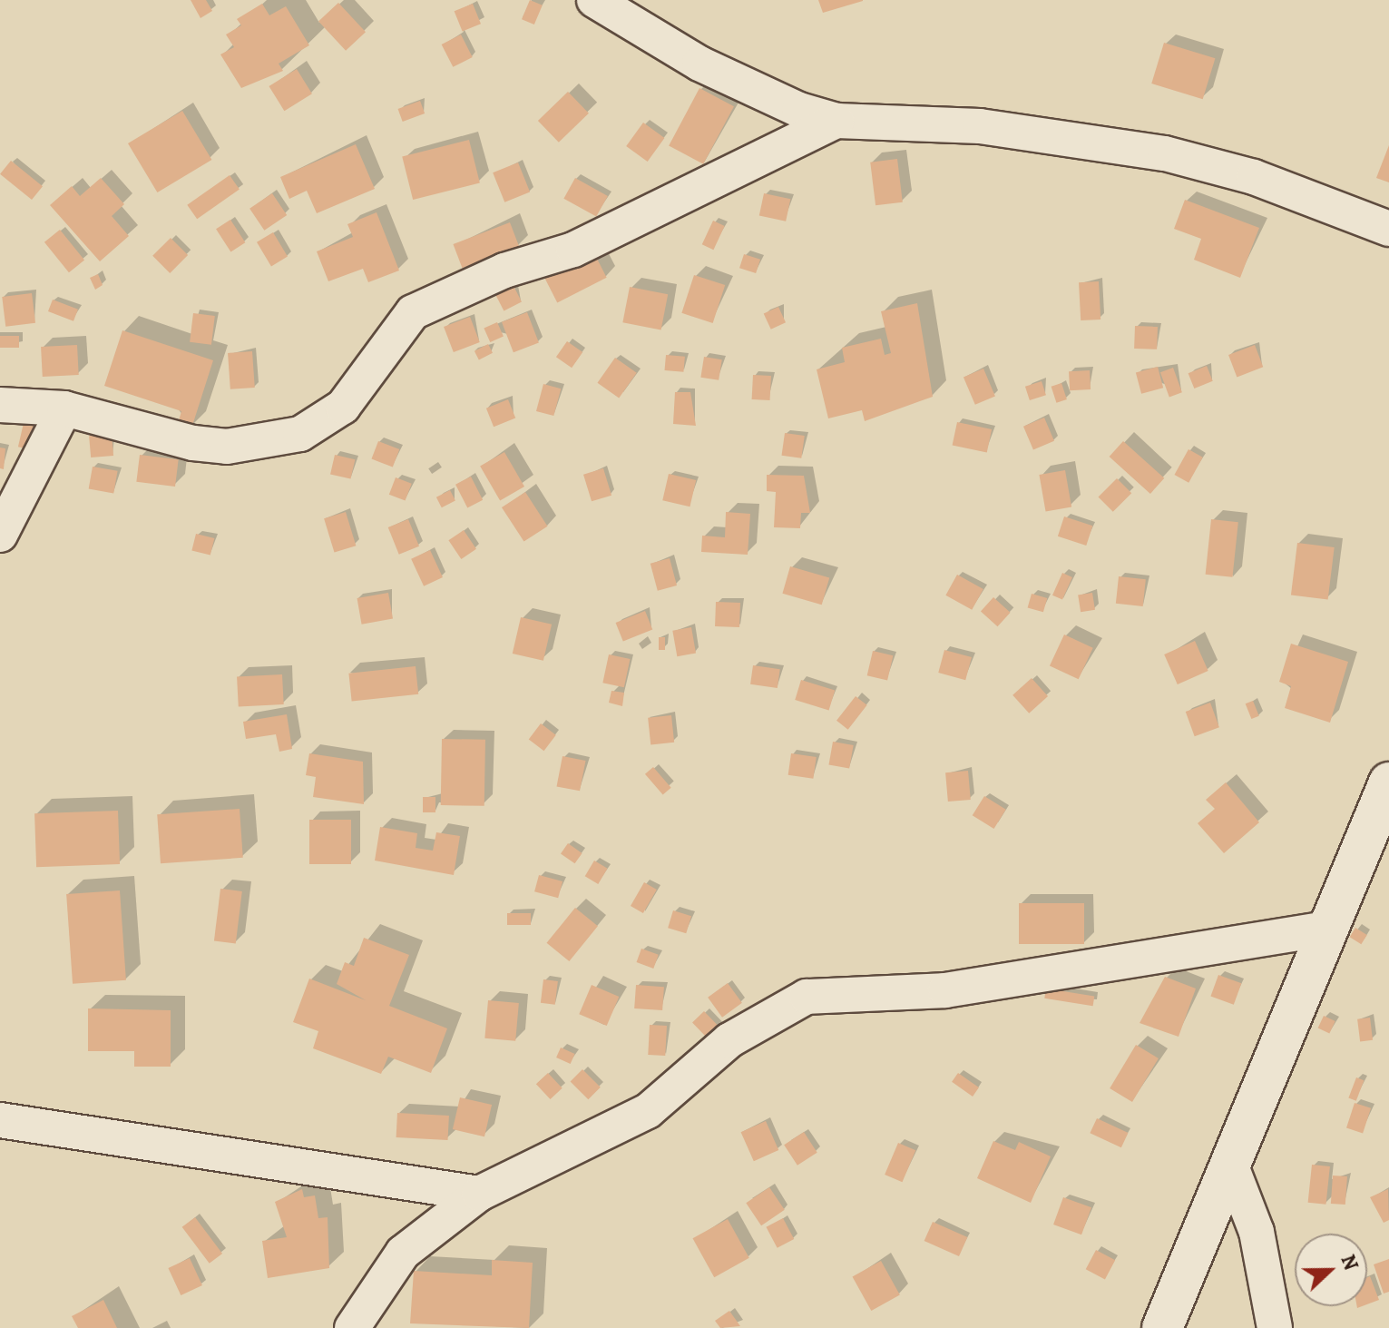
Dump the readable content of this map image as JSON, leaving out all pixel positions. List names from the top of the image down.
{
  "north": "right"
}
